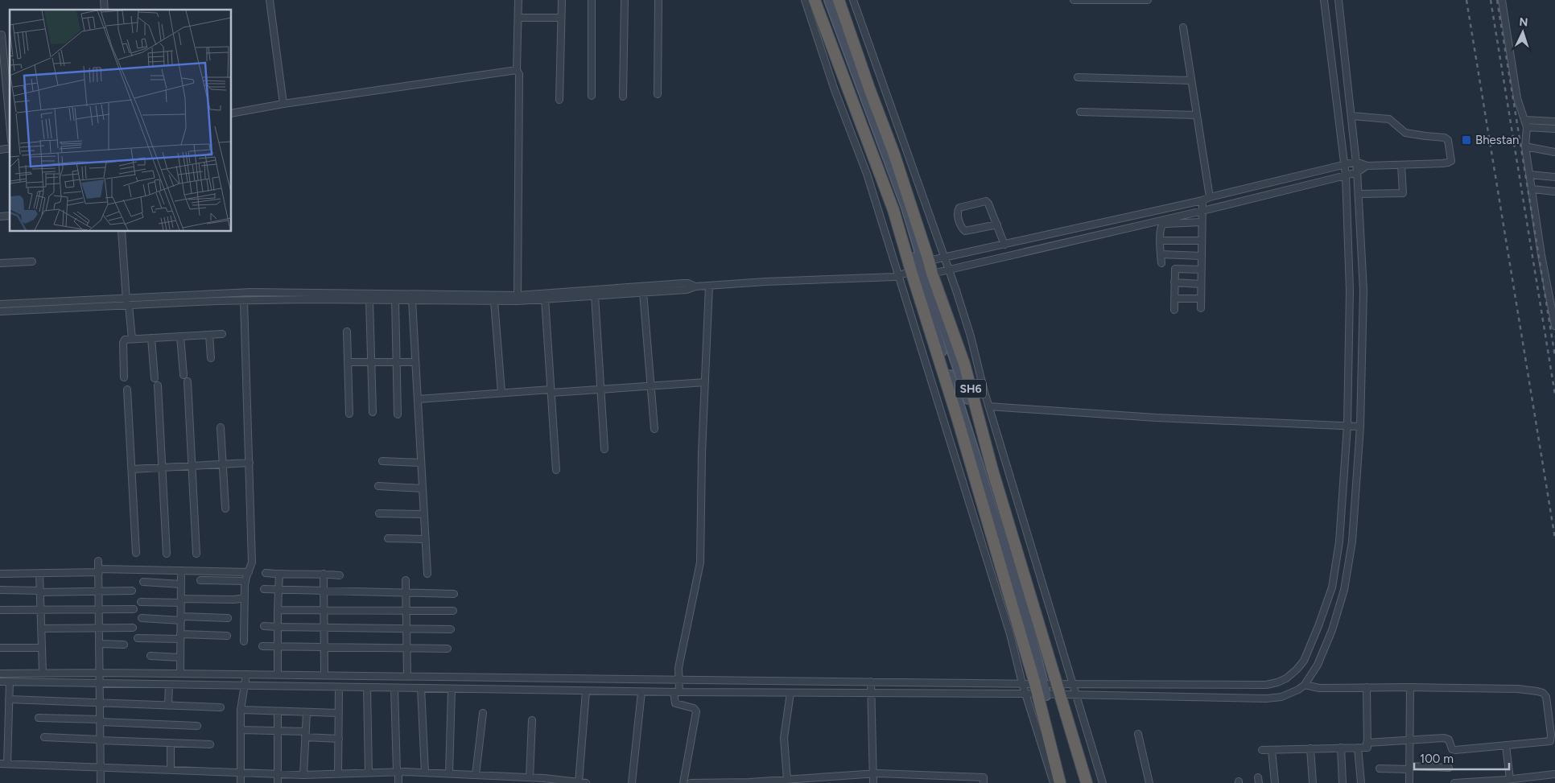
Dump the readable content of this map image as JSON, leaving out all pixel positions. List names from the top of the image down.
{
  "streets": {
    "highway": ["SH6"]
  },
  "places": {
    "transit": ["Bhestan"]
  },
  "scale_bar": "100 m",
  "north": "top"
}
